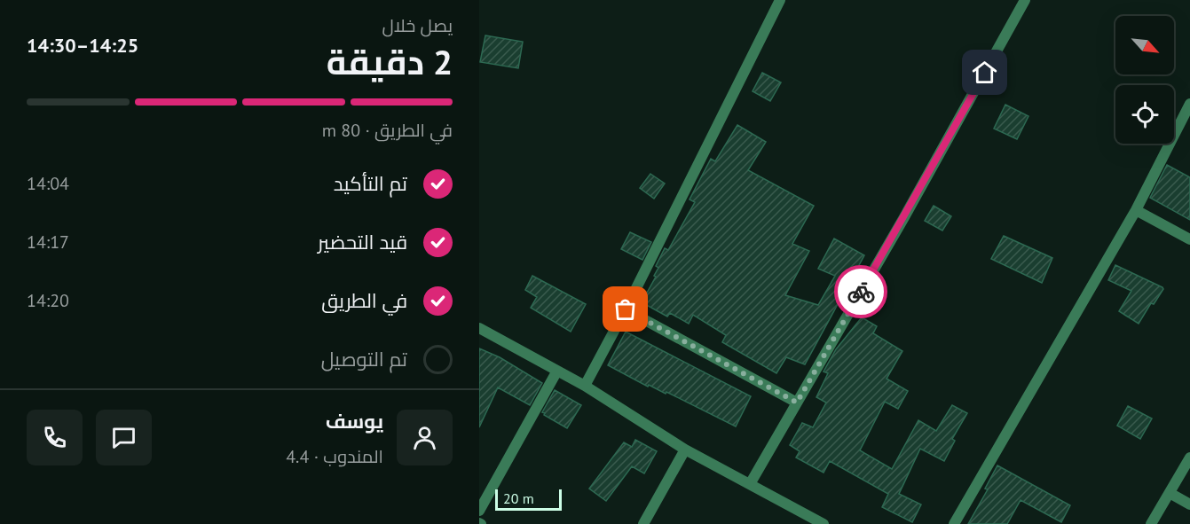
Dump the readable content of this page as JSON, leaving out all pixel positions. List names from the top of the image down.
{
  "scale_bar": "20 m",
  "north": "bottom right",
  "page": {
    "heading": ["2 دقيقة", "يصل خلال", "14:25–14:30"],
    "panel": ["يوسف", "المندوب · 4.4"],
    "bar": "في الطريق · 80 m",
    "list": [
      ["تم التأكيد", "14:04"],
      ["قيد التحضير", "14:17"],
      ["في الطريق", "14:20"],
      "تم التوصيل"
    ],
    "scale": "20 m"
  }
}
